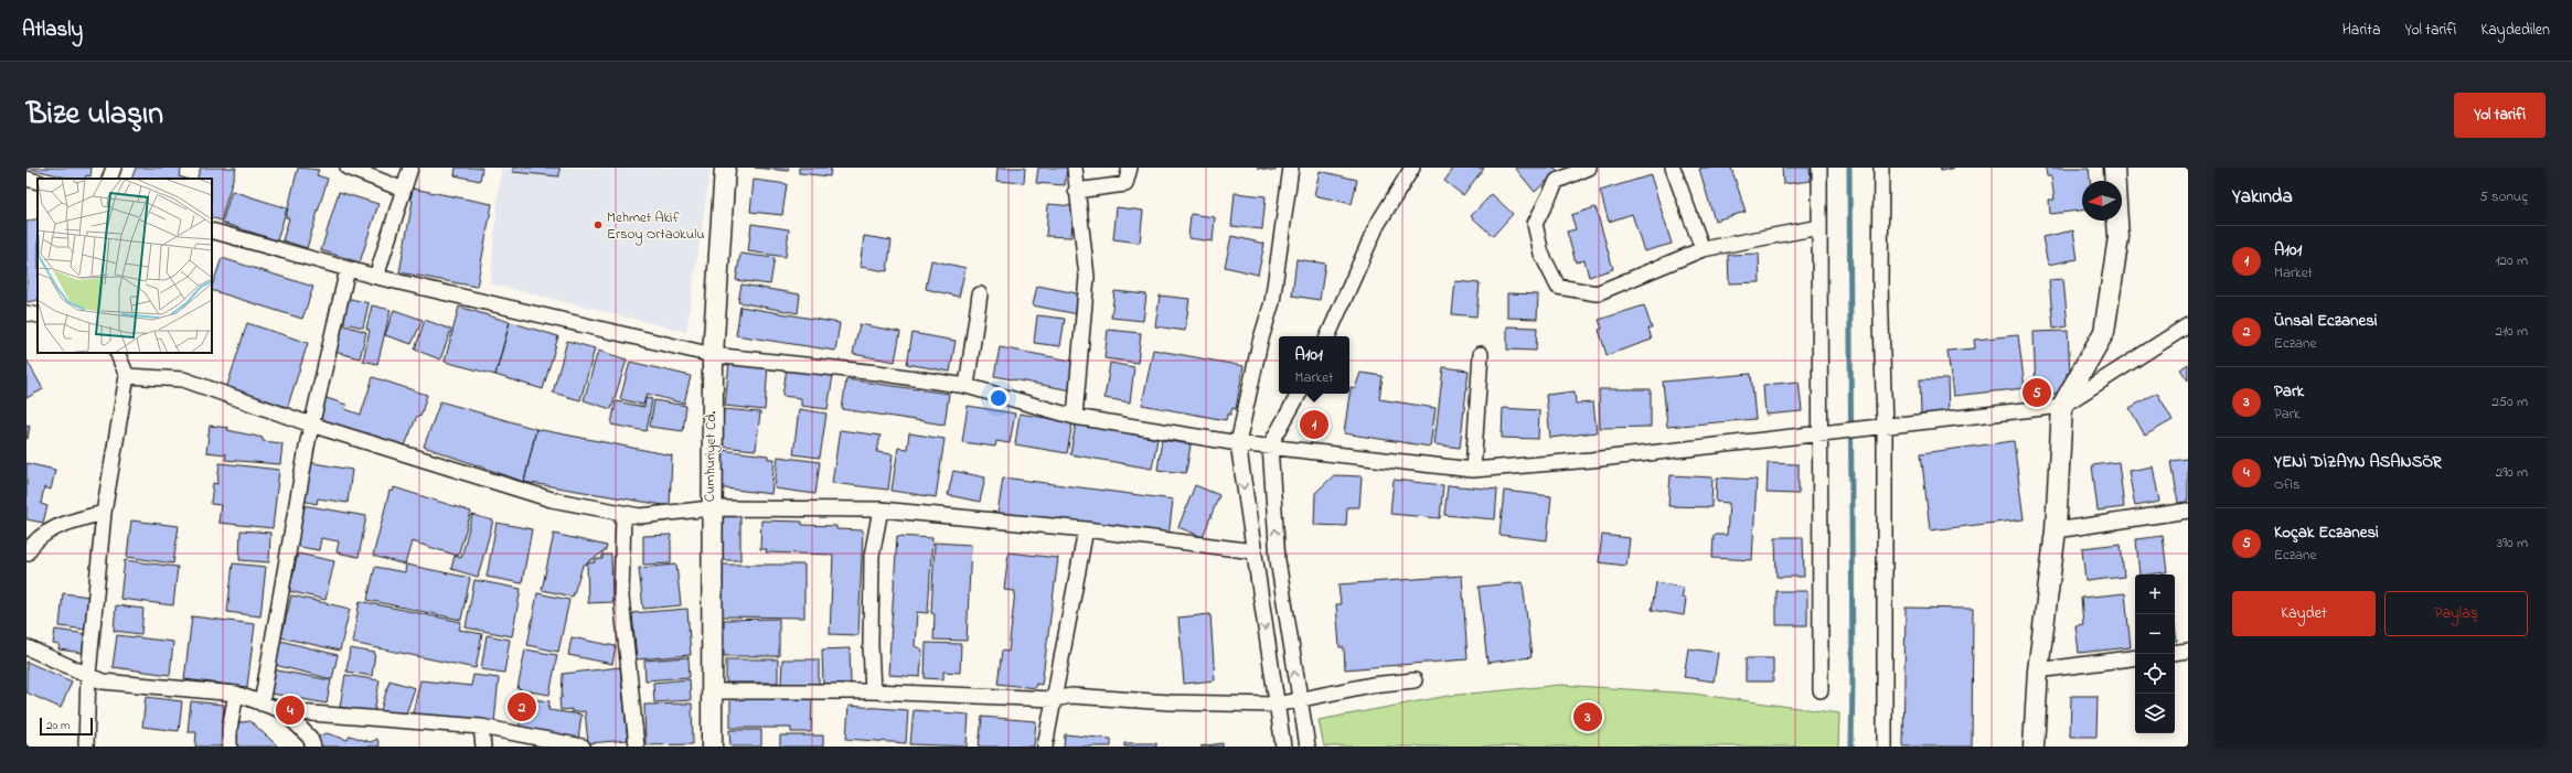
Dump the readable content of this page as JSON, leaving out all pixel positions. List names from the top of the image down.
{
  "streets": {
    "street": ["Cumhuriyet Cd."]
  },
  "places": ["Mehmet Akif Ersoy Ortaokulu"],
  "scale_bar": "20 m",
  "north": "left",
  "page": {
    "header": "Atlasly",
    "nav": ["Harita", "Yol tarifi", "Kaydedilen"],
    "title": "Bize ulaşın",
    "buttons": [
      "Yol tarifi",
      ["Kaydet", "Paylaş"]
    ],
    "heading": ["Yakında", "5 sonuç"],
    "list": [
      {
        "mark": "1",
        "name": "A101",
        "note": "Market",
        "value": "120 m"
      },
      {
        "mark": "2",
        "name": "Ünsal Eczanesi",
        "note": "Eczane",
        "value": "210 m"
      },
      {
        "mark": "3",
        "name": "Park",
        "note": "Park",
        "value": "250 m"
      },
      {
        "mark": "4",
        "name": "YENİ DİZAYN ASANSÖR",
        "note": "Ofis",
        "value": "290 m"
      },
      {
        "mark": "5",
        "name": "Koçak Eczanesi",
        "note": "Eczane",
        "value": "390 m"
      }
    ],
    "popup": ["A101", "Market"],
    "pins": [
      "5",
      "1",
      "2",
      "4",
      "3"
    ],
    "map_buttons": ["+", "−"],
    "scale": "20 m"
  }
}
